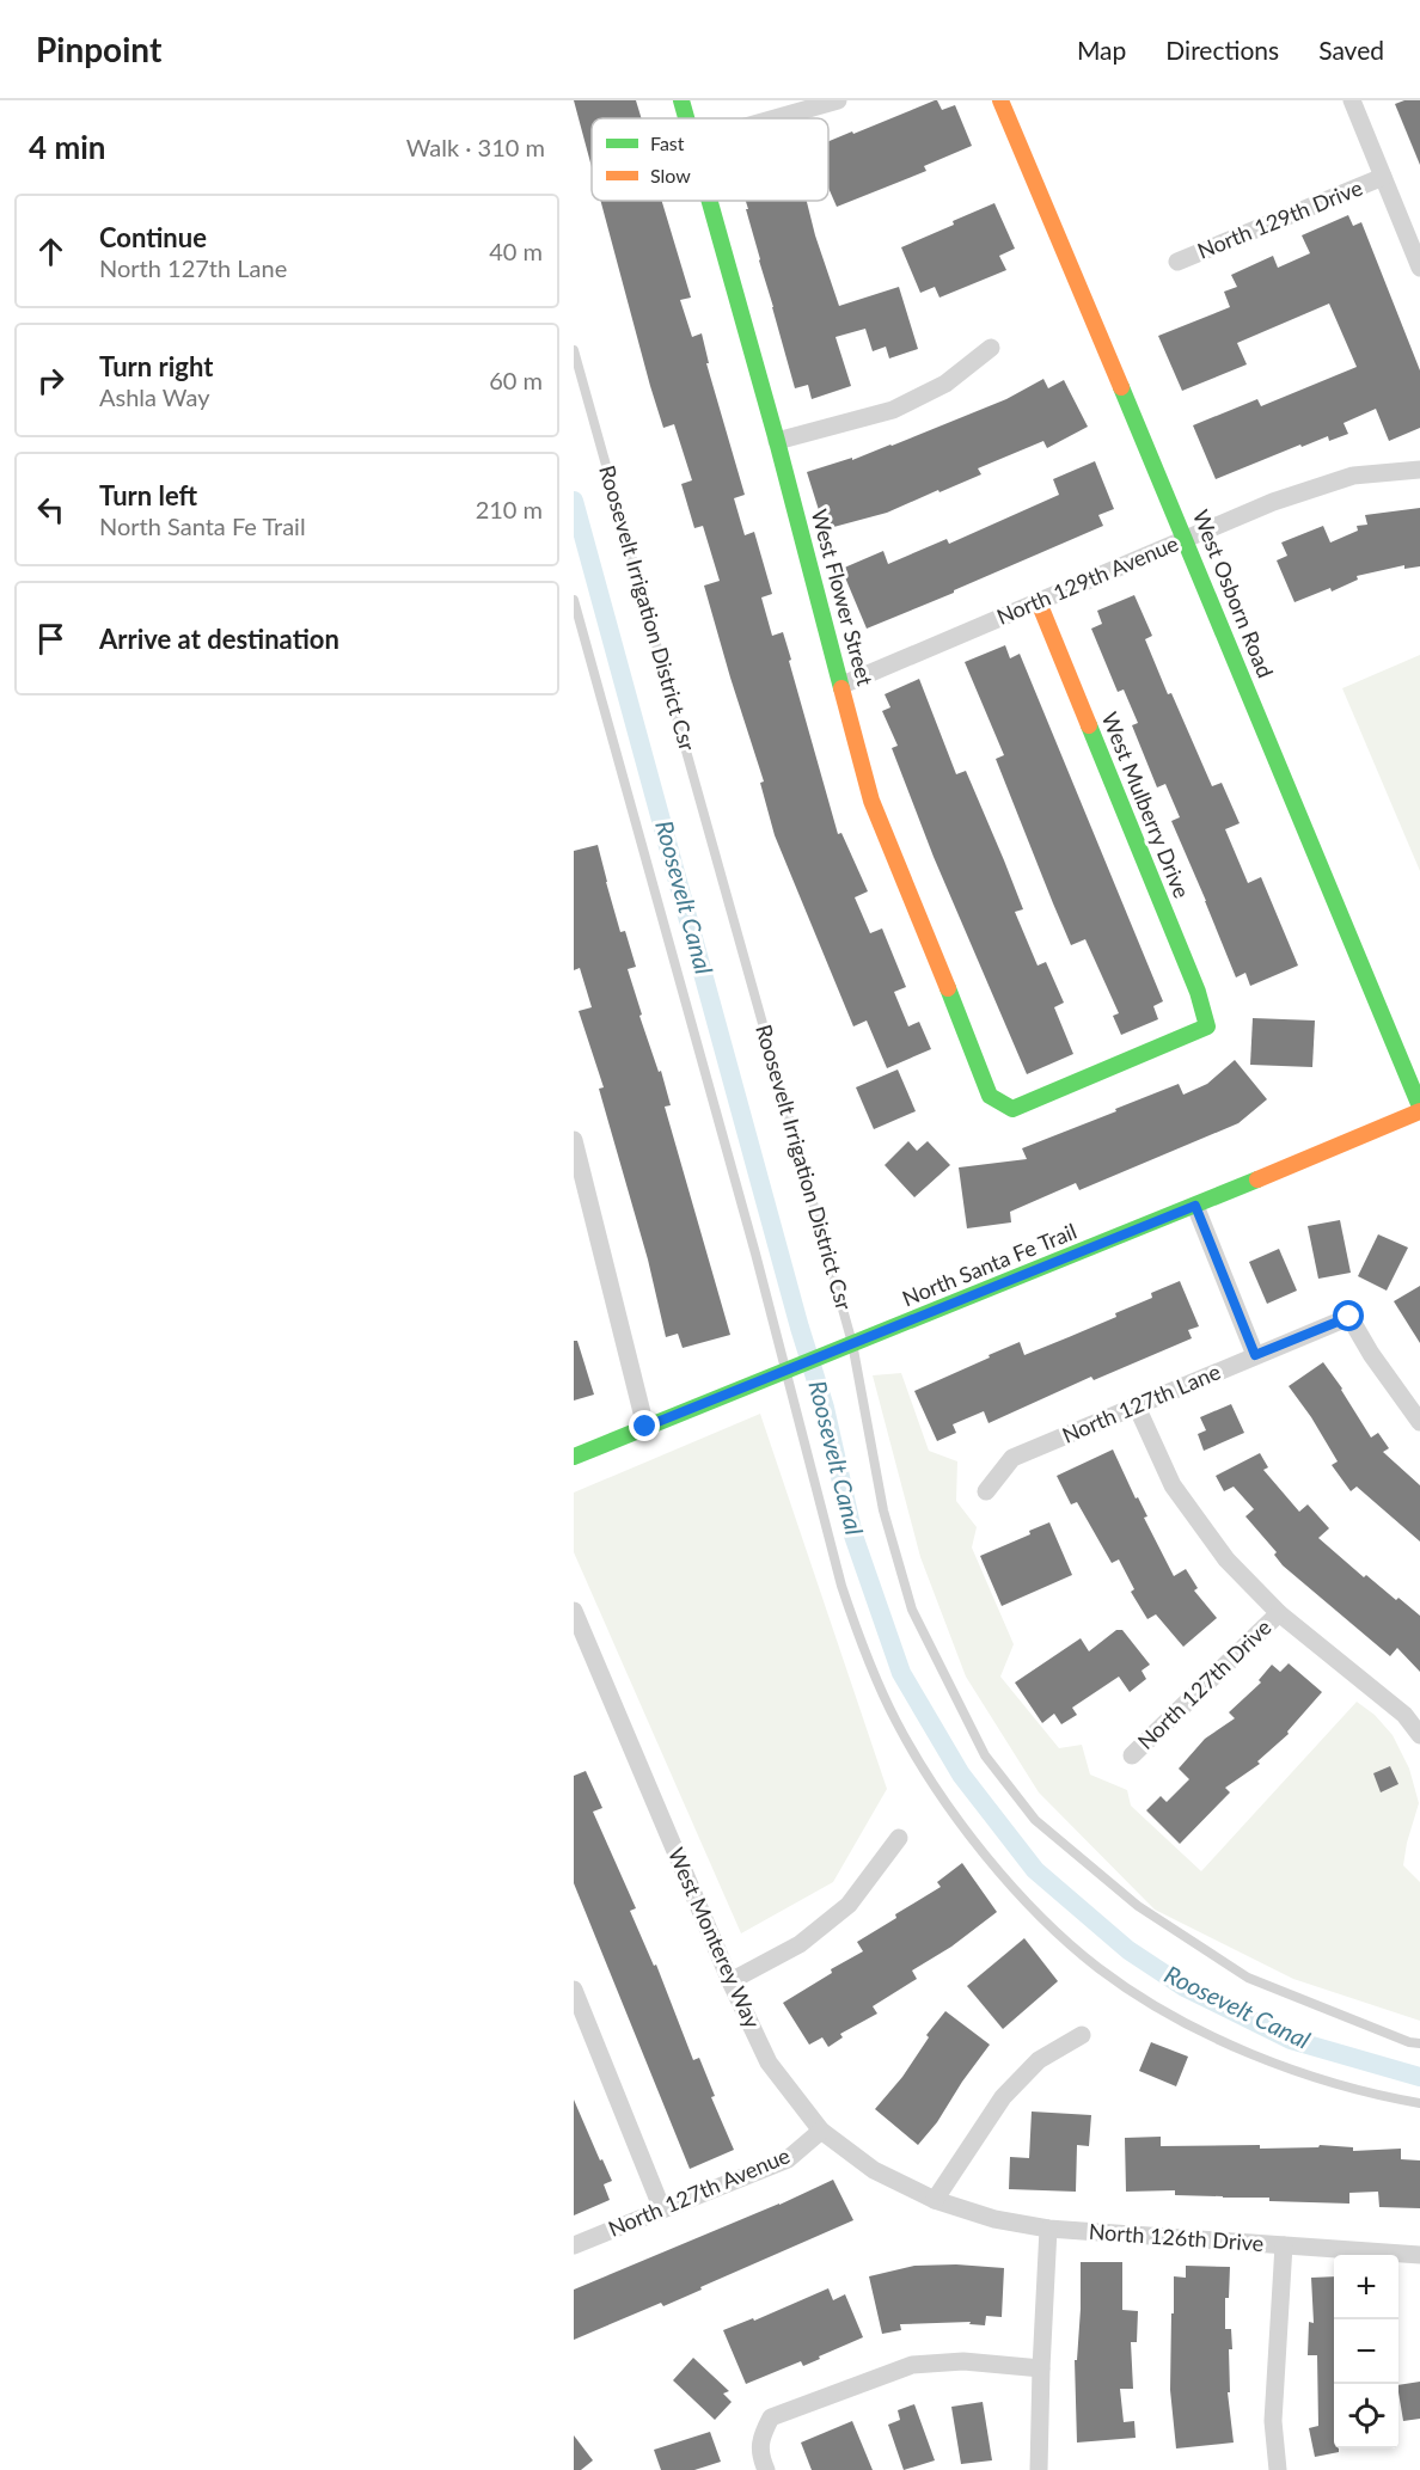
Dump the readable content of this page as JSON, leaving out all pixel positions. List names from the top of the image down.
{
  "streets": {
    "street": [
      "North 129th Drive",
      "North 129th Avenue",
      "West Osborn Road",
      "West Flower Street",
      "West Mulberry Drive",
      "North Santa Fe Trail",
      "North 127th Lane",
      "North 127th Drive",
      "West Monterey Way",
      "North 127th Avenue",
      "North 126th Drive"
    ],
    "lane": ["Roosevelt Irrigation District Csr"]
  },
  "crossings": [
    ["North 129th Avenue", "West Osborn Road"],
    ["North 129th Avenue", "West Flower Street"],
    ["North 129th Avenue", "West Mulberry Drive"],
    ["West Osborn Road", "North Santa Fe Trail"],
    ["West Flower Street", "West Mulberry Drive"],
    ["Roosevelt Irrigation District Csr", "North Santa Fe Trail"],
    ["West Monterey Way", "North 127th Avenue"],
    ["West Monterey Way", "North 126th Drive"]
  ],
  "water": ["Roosevelt Canal"],
  "legend": ["Fast", "Slow"],
  "page": {
    "header": "Pinpoint",
    "nav": ["Map", "Directions", "Saved"],
    "heading": ["4 min", "Walk · 310 m"],
    "list": [
      ["Continue", "North 127th Lane", "40 m"],
      ["Turn right", "Ashla Way", "60 m"],
      ["Turn left", "North Santa Fe Trail", "210 m"],
      "Arrive at destination"
    ],
    "map_buttons": ["+", "−"]
  }
}
